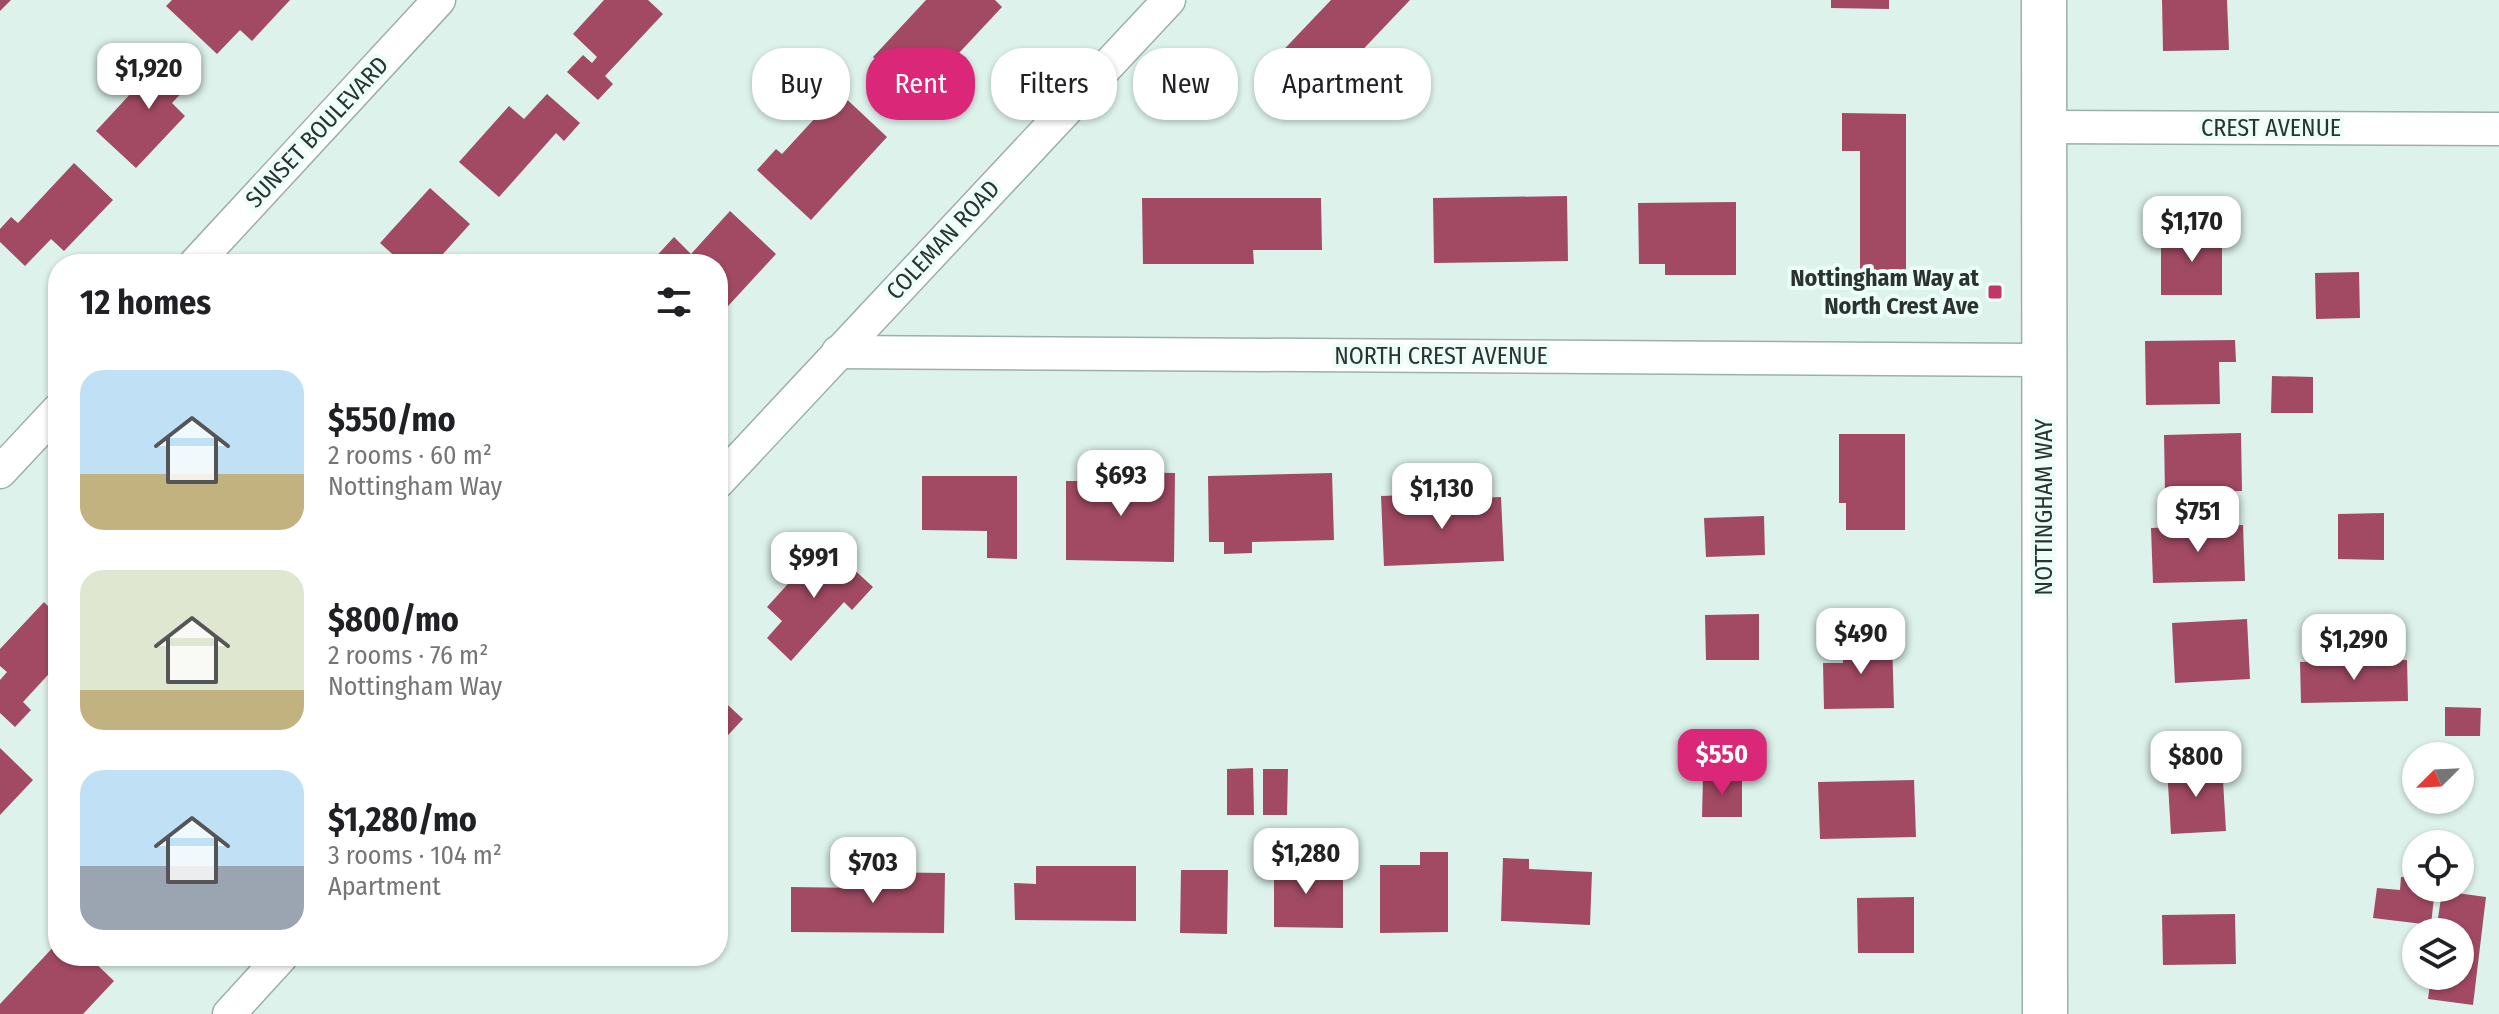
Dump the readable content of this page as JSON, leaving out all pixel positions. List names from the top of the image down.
{
  "streets": {
    "street": [
      "CREST AVENUE",
      "SUNSET BOULEVARD",
      "COLEMAN ROAD",
      "NORTH CREST AVENUE",
      "NOTTINGHAM WAY"
    ]
  },
  "crossings": [
    ["CREST AVENUE", "NOTTINGHAM WAY"],
    ["COLEMAN ROAD", "NORTH CREST AVENUE"],
    ["NORTH CREST AVENUE", "NOTTINGHAM WAY"]
  ],
  "places": {
    "transit": ["Nottingham Way at North Crest Ave"]
  },
  "north": "bottom left",
  "page": {
    "price": [
      "$1,920",
      "$1,170",
      "$693",
      "$1,130",
      "$751",
      "$991",
      "$490",
      "$1,290",
      "$550",
      "$800",
      "$1,280",
      "$703"
    ],
    "chip": [
      "Buy",
      "Rent",
      "Filters",
      "New",
      "Apartment"
    ],
    "heading": "12 homes",
    "list": [
      {
        "name": "$550/mo",
        "note": "2 rooms · 60 m² · Nottingham Way"
      },
      {
        "name": "$800/mo",
        "note": "2 rooms · 76 m² · Nottingham Way"
      },
      {
        "name": "$1,280/mo",
        "note": "3 rooms · 104 m² · Apartment"
      }
    ]
  }
}
